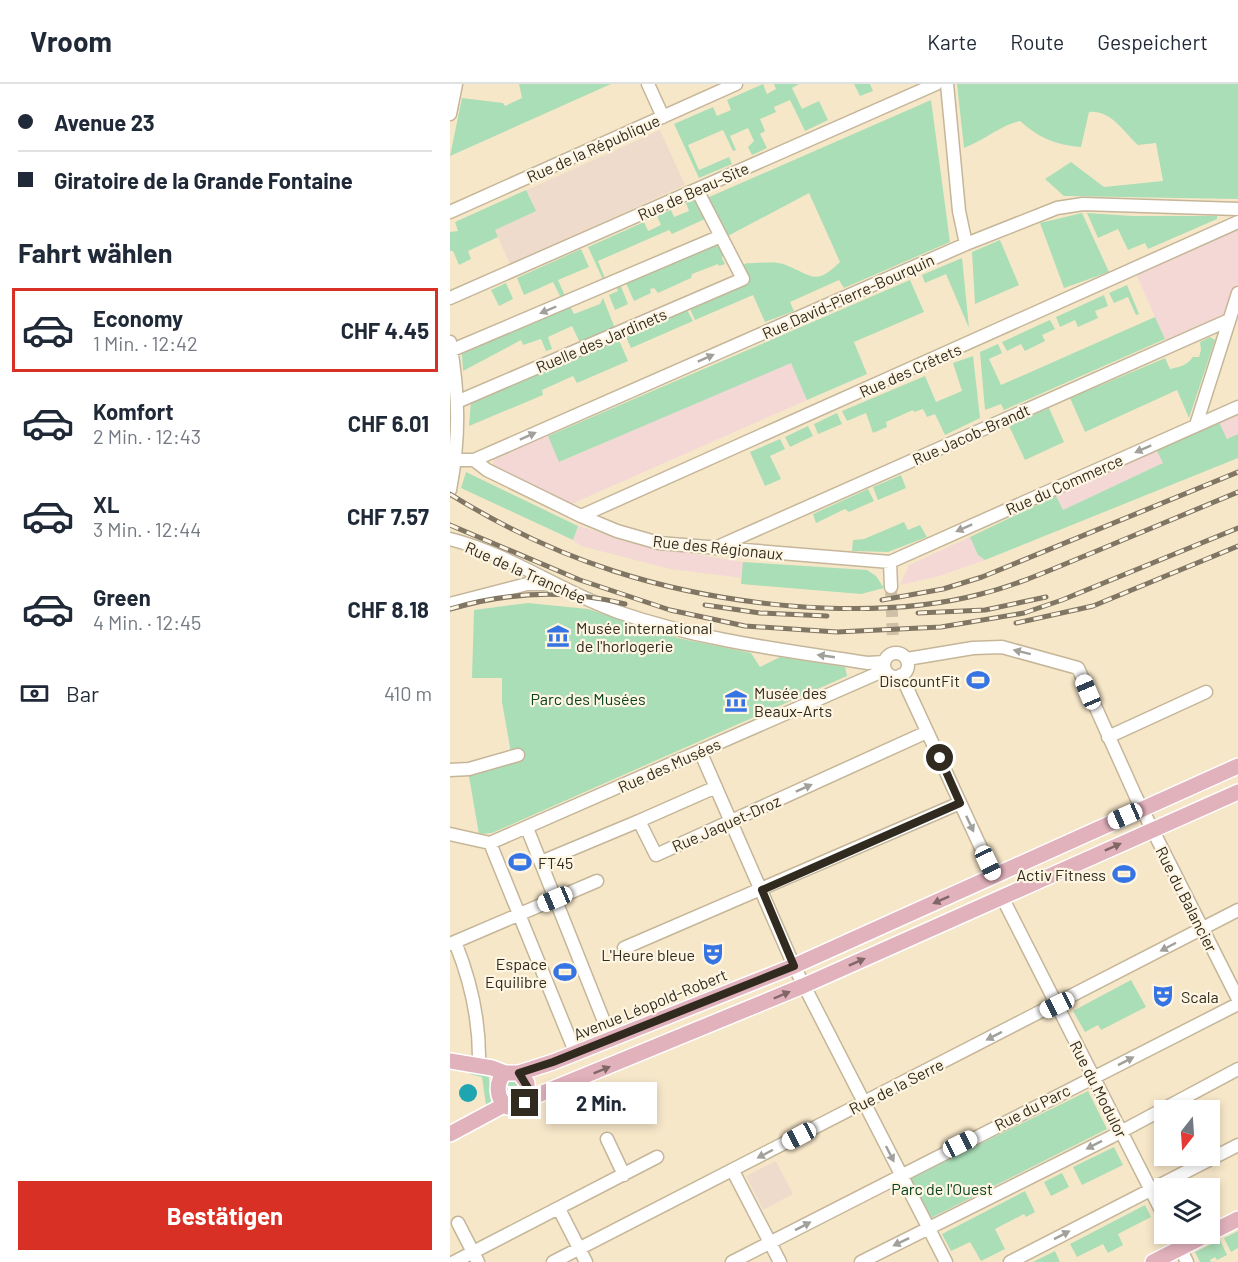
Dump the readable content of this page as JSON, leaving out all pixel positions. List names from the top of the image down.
{
  "streets": {
    "main road": ["Avenue Léopold-Robert"],
    "street": [
      "Rue de la République",
      "Rue de Beau-Site",
      "Rue David-Pierre-Bourquin",
      "Ruelle des Jardinets",
      "Rue des Crêtets",
      "Rue Jacob-Brandt",
      "Rue du Commerce",
      "Rue des Régionaux",
      "Rue de la Tranchée",
      "Rue des Musées",
      "Rue Jaquet-Droz",
      "Rue du Balancier",
      "Rue de la Serre",
      "Rue du Modulor",
      "Rue du Parc"
    ]
  },
  "crossings": [
    ["Rue David-Pierre-Bourquin", "Rue des Régionaux"],
    ["Rue des Crêtets", "Rue des Régionaux"],
    ["Rue Jacob-Brandt", "Rue des Régionaux"],
    ["Rue du Commerce", "Rue des Régionaux"],
    ["Rue de la Tranchée", "Rue des Musées"],
    ["Rue du Balancier", "Rue de la Serre"],
    ["Rue du Balancier", "Rue du Parc"],
    ["Rue de la Serre", "Rue du Modulor"],
    ["Rue du Modulor", "Rue du Parc"]
  ],
  "one_way": ["Rue du Commerce", "Rue de la Tranchée", "Rue de la Serre"],
  "parks": ["Parc des Musées", "Parc de l'Ouest"],
  "places": {
    "museum": ["Musée international de l'horlogerie", "Musée des Beaux-Arts"],
    "sports": [
      "DiscountFit",
      "FT45",
      "Activ Fitness",
      "Espace Equilibre"
    ],
    "theatre": ["L'Heure bleue", "Scala"]
  },
  "north": "bottom",
  "page": {
    "header": "Vroom",
    "nav": ["Karte", "Route", "Gespeichert"],
    "banner": ["Avenue 23", "Giratoire de la Grande Fontaine"],
    "heading": "Fahrt wählen",
    "list": [
      {
        "name": "Economy",
        "note": "1 Min. · 12:42",
        "value": "CHF 4.45"
      },
      {
        "name": "Komfort",
        "note": "2 Min. · 12:43",
        "value": "CHF 6.01"
      },
      {
        "name": "XL",
        "note": "3 Min. · 12:44",
        "value": "CHF 7.57"
      },
      {
        "name": "Green",
        "note": "4 Min. · 12:45",
        "value": "CHF 8.18"
      }
    ],
    "pay": ["Bar", "410 m"],
    "bubble": "2 Min.",
    "buttons": "Bestätigen"
  }
}
